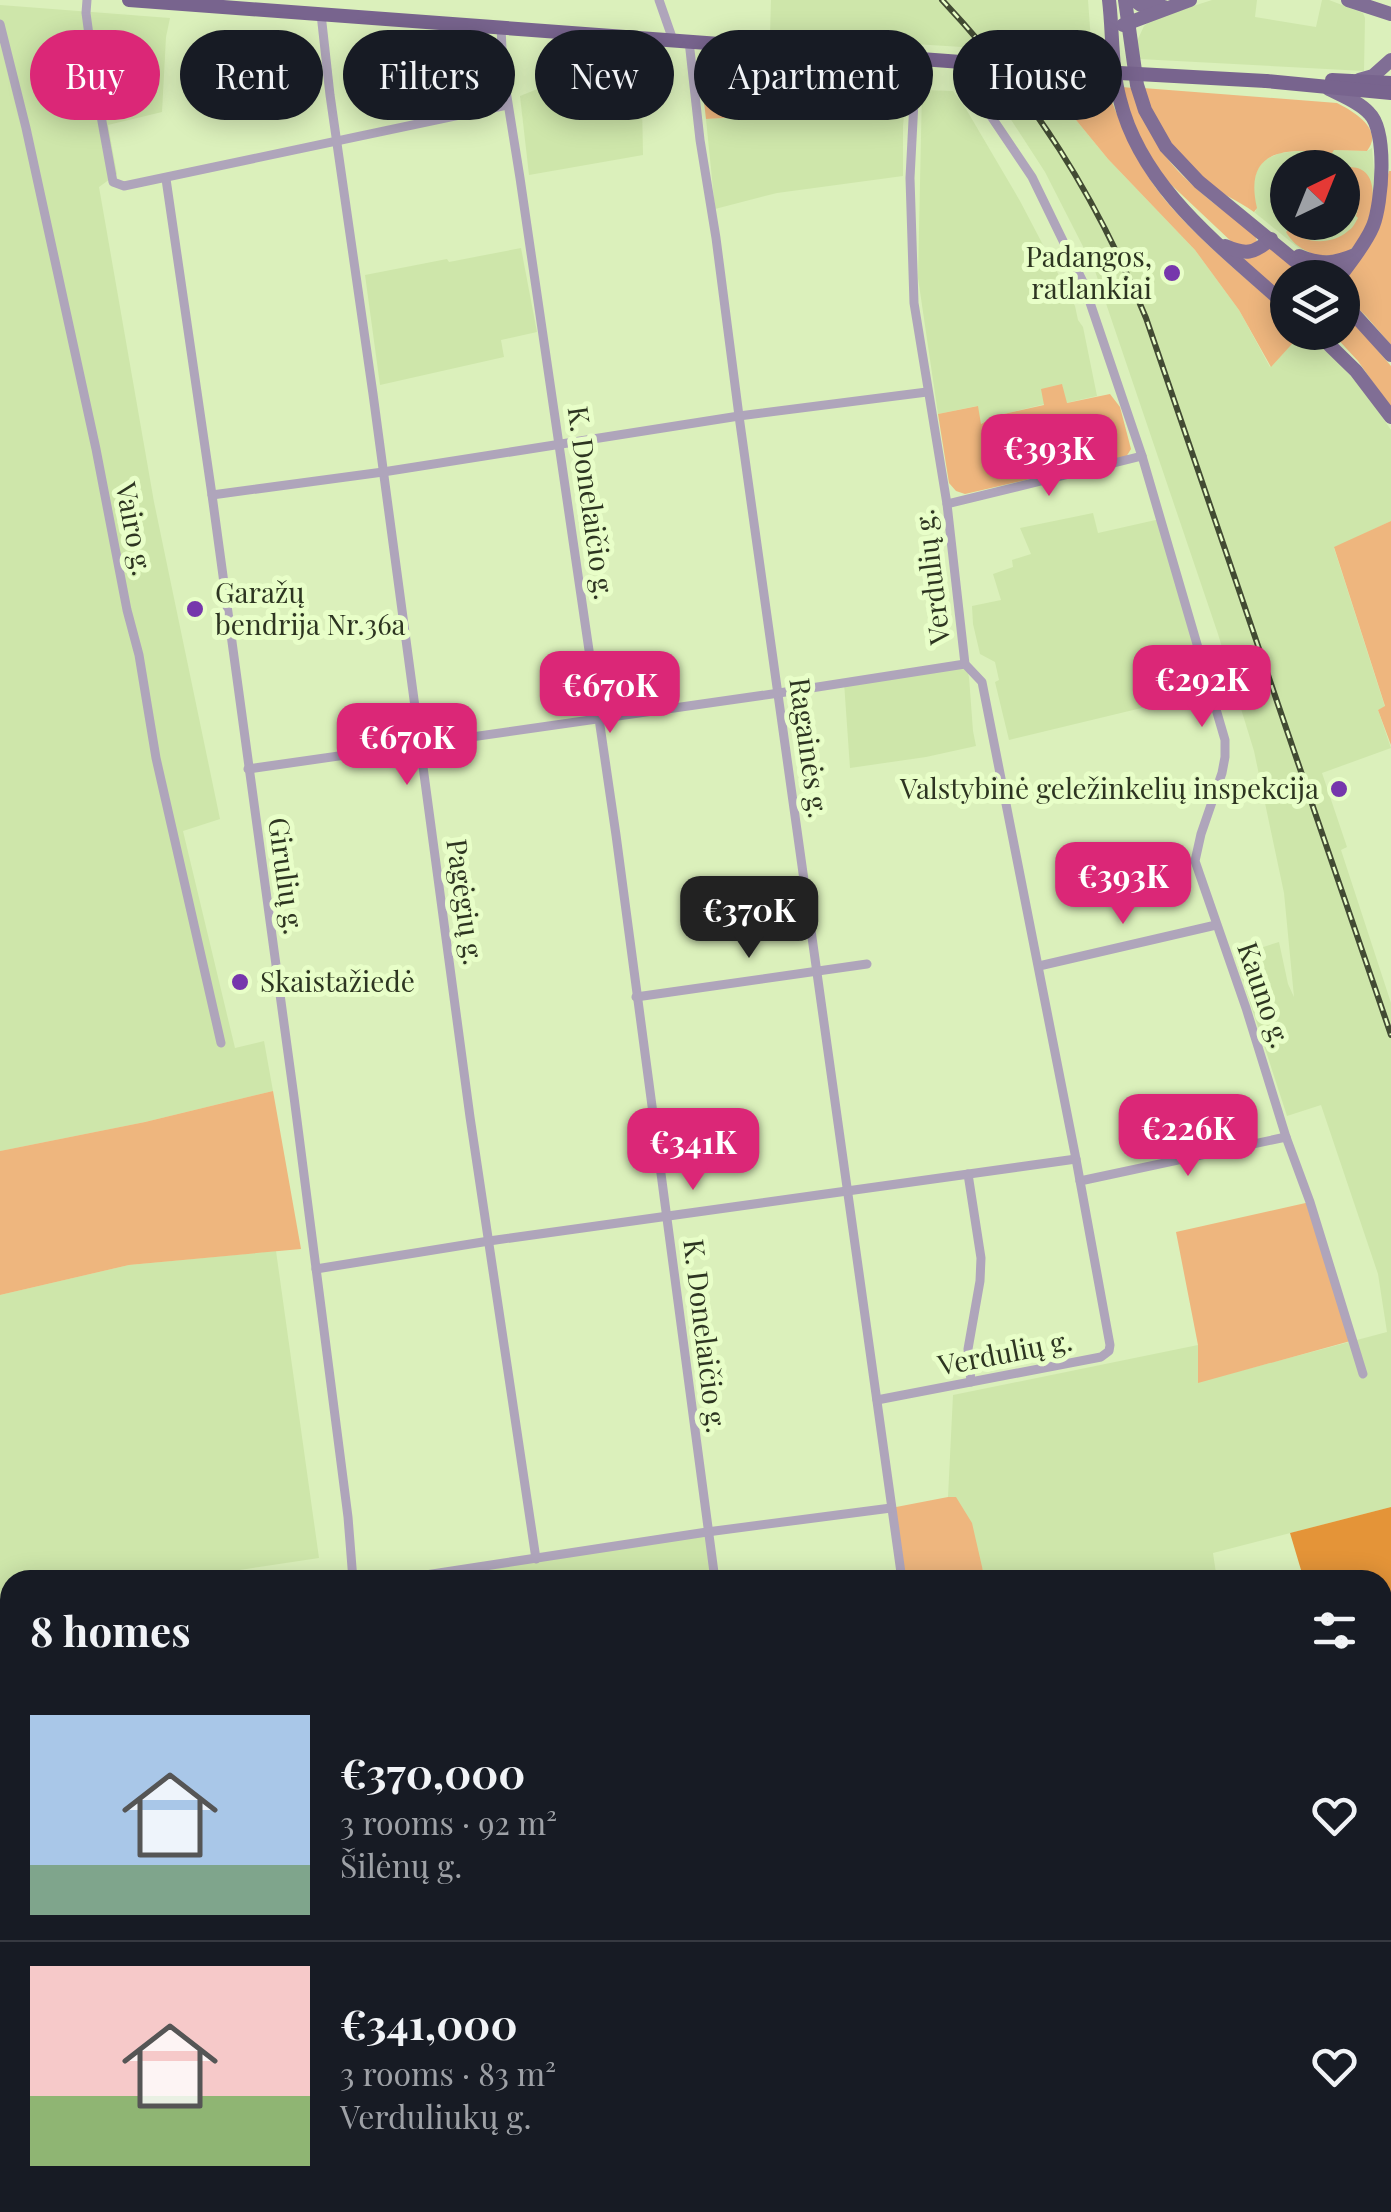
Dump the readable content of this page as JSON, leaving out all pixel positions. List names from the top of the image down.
{
  "streets": {
    "street": [
      "K. Donelaičio g.",
      "Vairo g.",
      "Verdulių g.",
      "Ragainės g.",
      "Girulių g.",
      "Pagėgių g.",
      "Kauno g."
    ]
  },
  "crossings": [
    ["Verdulių g.", "Ragainės g."]
  ],
  "places": [
    "Padangos, ratlankiai",
    "Garažų bendrija Nr.36a",
    "Valstybinė geležinkelių inspekcija",
    "Skaistažiedė"
  ],
  "north": "top right",
  "page": {
    "chip": [
      "Buy",
      "Rent",
      "Filters",
      "New",
      "Apartment",
      "House"
    ],
    "price": [
      "€393K",
      "€292K",
      "€670K",
      "€670K",
      "€393K",
      "€370K",
      "€226K",
      "€341K"
    ],
    "heading": "8 homes",
    "list": [
      {
        "name": "€370,000",
        "note": "3 rooms · 92 m² · Šilėnų g."
      },
      {
        "name": "€341,000",
        "note": "3 rooms · 83 m² · Verduliukų g."
      }
    ]
  }
}
